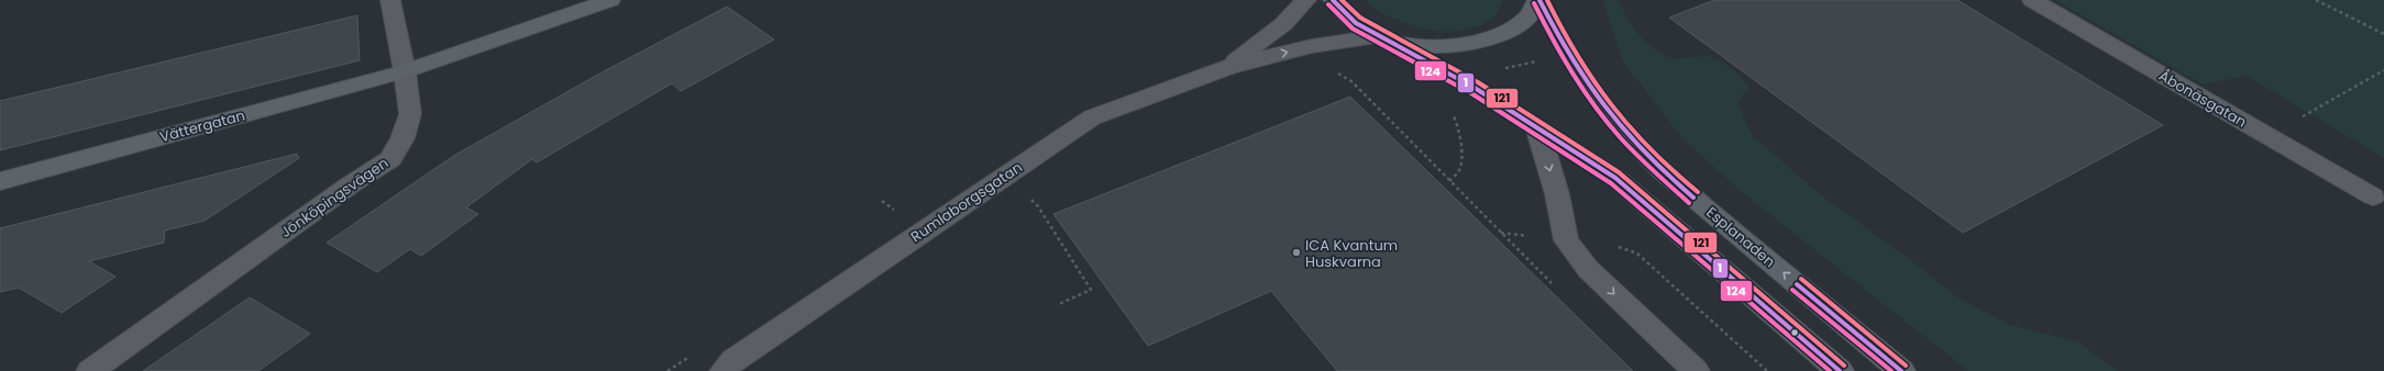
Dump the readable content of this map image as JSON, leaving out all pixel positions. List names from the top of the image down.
{
  "streets": {
    "street": [
      "Åbonäsgatan",
      "Vättergatan",
      "Jönköpingsvägen",
      "Rumlaborgsgatan",
      "Esplanaden"
    ]
  },
  "crossings": [
    ["Vättergatan", "Jönköpingsvägen"]
  ],
  "places": ["ICA Kvantum Huskvarna"],
  "lines": ["transit line 1", "transit line 121", "transit line 124"]
}
